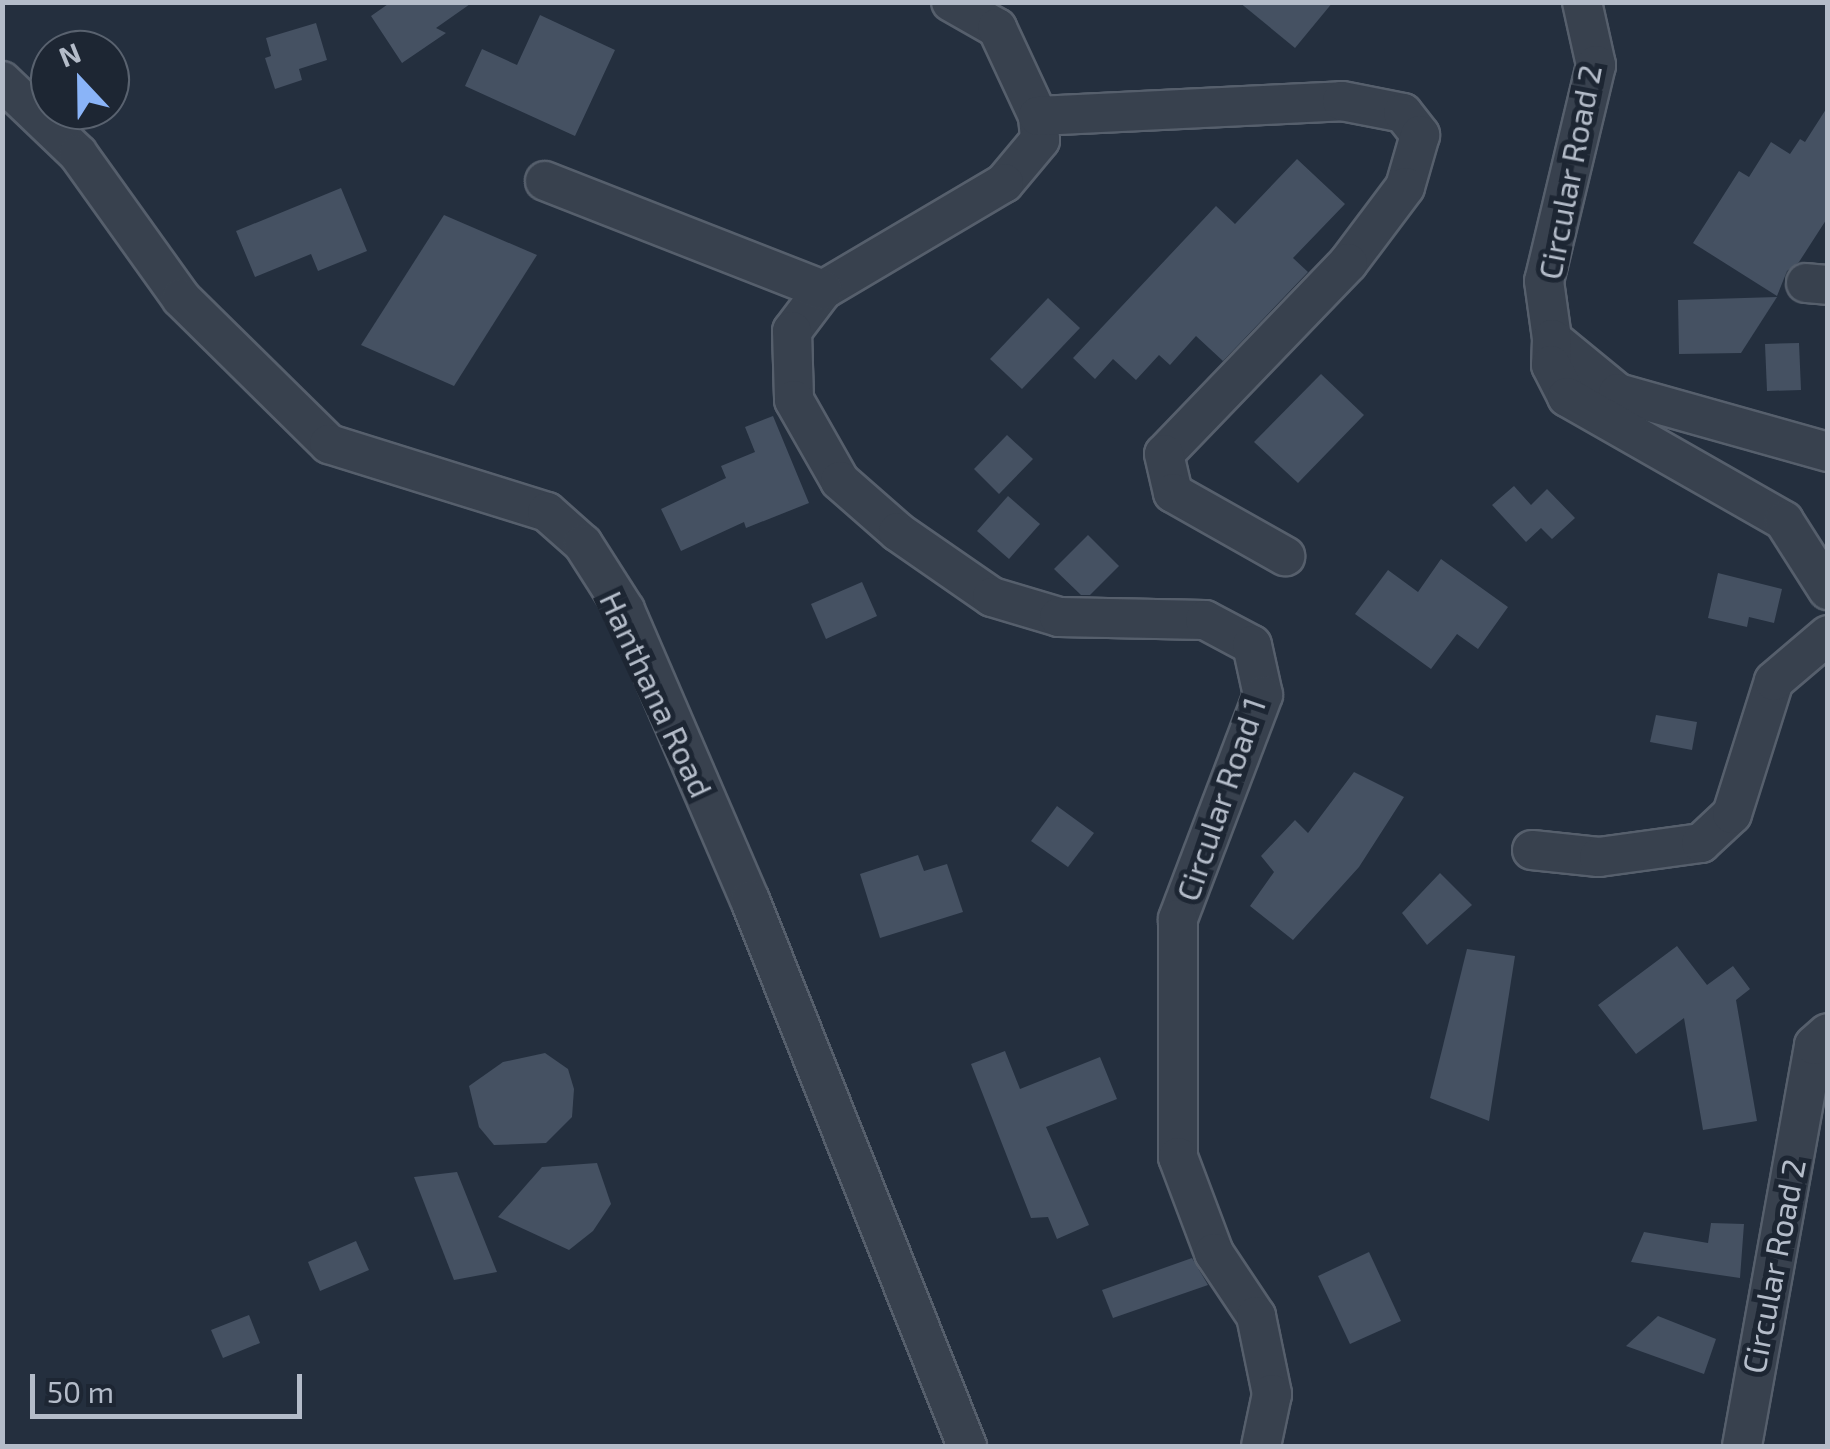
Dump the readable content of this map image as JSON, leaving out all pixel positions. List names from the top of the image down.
{
  "streets": {
    "street": ["Circular Road 2", "Hanthana Road", "Circular Road 1"]
  },
  "scale_bar": "50 m",
  "north": "top"
}
